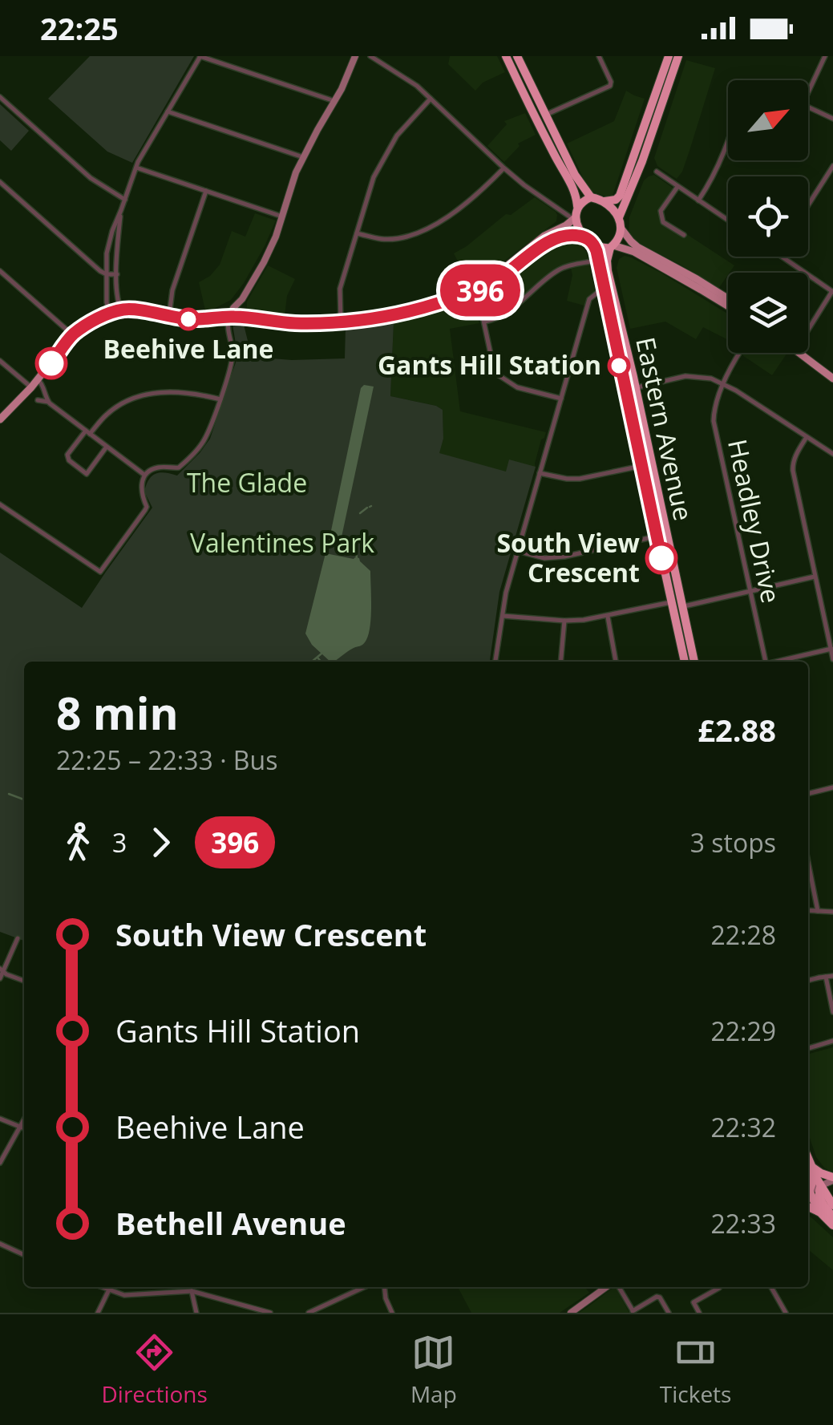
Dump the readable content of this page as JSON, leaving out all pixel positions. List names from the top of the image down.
{
  "streets": {
    "highway": ["Eastern Avenue"],
    "street": ["Headley Drive"]
  },
  "parks": ["The Glade", "Valentines Park"],
  "places": ["Beehive Lane", "Gants Hill Station", "South View Crescent"],
  "lines": ["bus line 396"],
  "north": "top right",
  "page": {
    "status": "22:25",
    "on_map": "396",
    "heading": ["8 min", "22:25 – 22:33 · Bus", "£2.88"],
    "legs": ["3", "396", "3 stops"],
    "list": [
      {
        "name": "South View Crescent",
        "value": "22:28"
      },
      {
        "name": "Gants Hill Station",
        "value": "22:29"
      },
      {
        "name": "Beehive Lane",
        "value": "22:32"
      },
      {
        "name": "Bethell Avenue",
        "value": "22:33"
      }
    ],
    "tabs": ["Directions", "Map", "Tickets"]
  }
}
